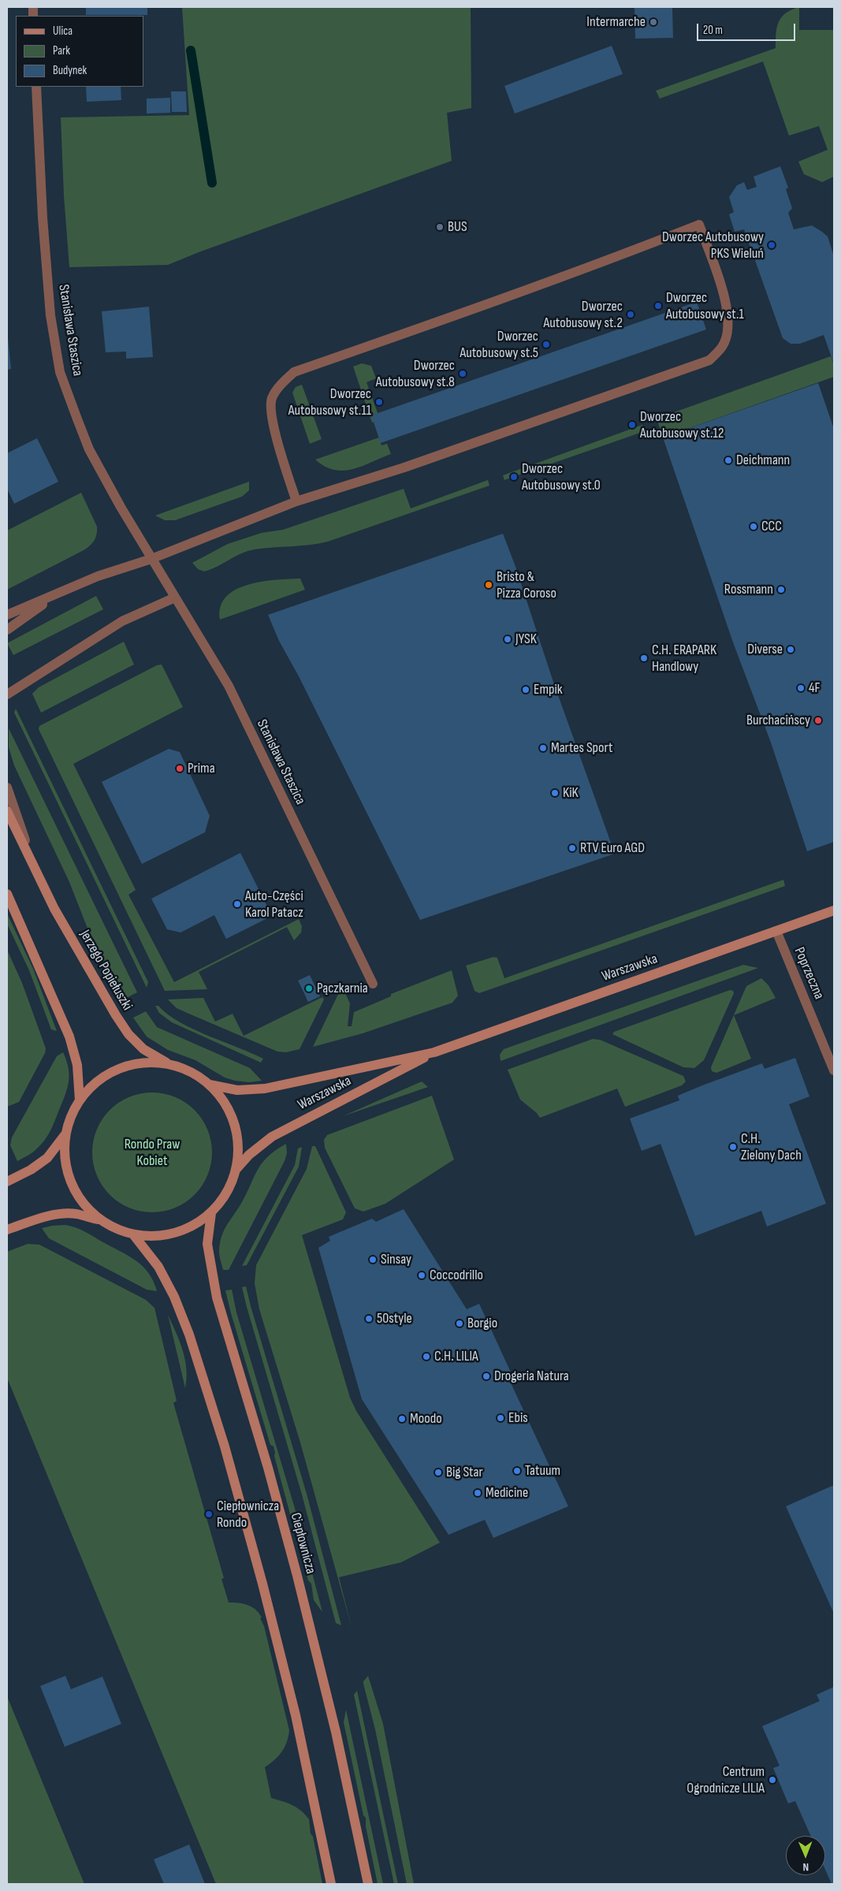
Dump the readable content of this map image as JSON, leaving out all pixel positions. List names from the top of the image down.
{
  "streets": {
    "main road": ["Warszawska", "Jerzego Popiełuszki", "Ciepłownicza"],
    "street": ["Stanisława Staszica", "Poprzeczna"]
  },
  "crossings": [
    ["Warszawska", "Poprzeczna"]
  ],
  "parks": ["Rondo Praw Kobiet"],
  "places": [
    "Intermarche",
    "BUS",
    "Dworzec Autobusowy PKS Wieluń",
    "Dworzec Autobusowy st.1",
    "Dworzec Autobusowy st.2",
    "Dworzec Autobusowy st.5",
    "Dworzec Autobusowy st.8",
    "Dworzec Autobusowy st.11",
    "Dworzec Autobusowy st.12",
    "Deichmann",
    "Dworzec Autobusowy st.0",
    "CCC",
    "Bristo & Pizza Coroso",
    "Rossmann",
    "JYSK",
    "Diverse",
    "C.H. ERAPARK Handlowy",
    "4F",
    "Empik",
    "Burchacińscy",
    "Martes Sport",
    "Prima",
    "KiK",
    "RTV Euro AGD",
    "Auto-Części Karol Patacz",
    "Pączkarnia",
    "C.H. Zielony Dach",
    "Sinsay",
    "Coccodrillo",
    "50style",
    "Borgio",
    "C.H. LILIA",
    "Drogeria Natura",
    "Ebis",
    "Moodo",
    "Tatuum",
    "Big Star",
    "Medicine",
    "Ciepłownicza Rondo",
    "Centrum Ogrodnicze LILIA"
  ],
  "legend": ["Ulica", "Park", "Budynek"],
  "scale_bar": "20 m",
  "north": "bottom"
}
